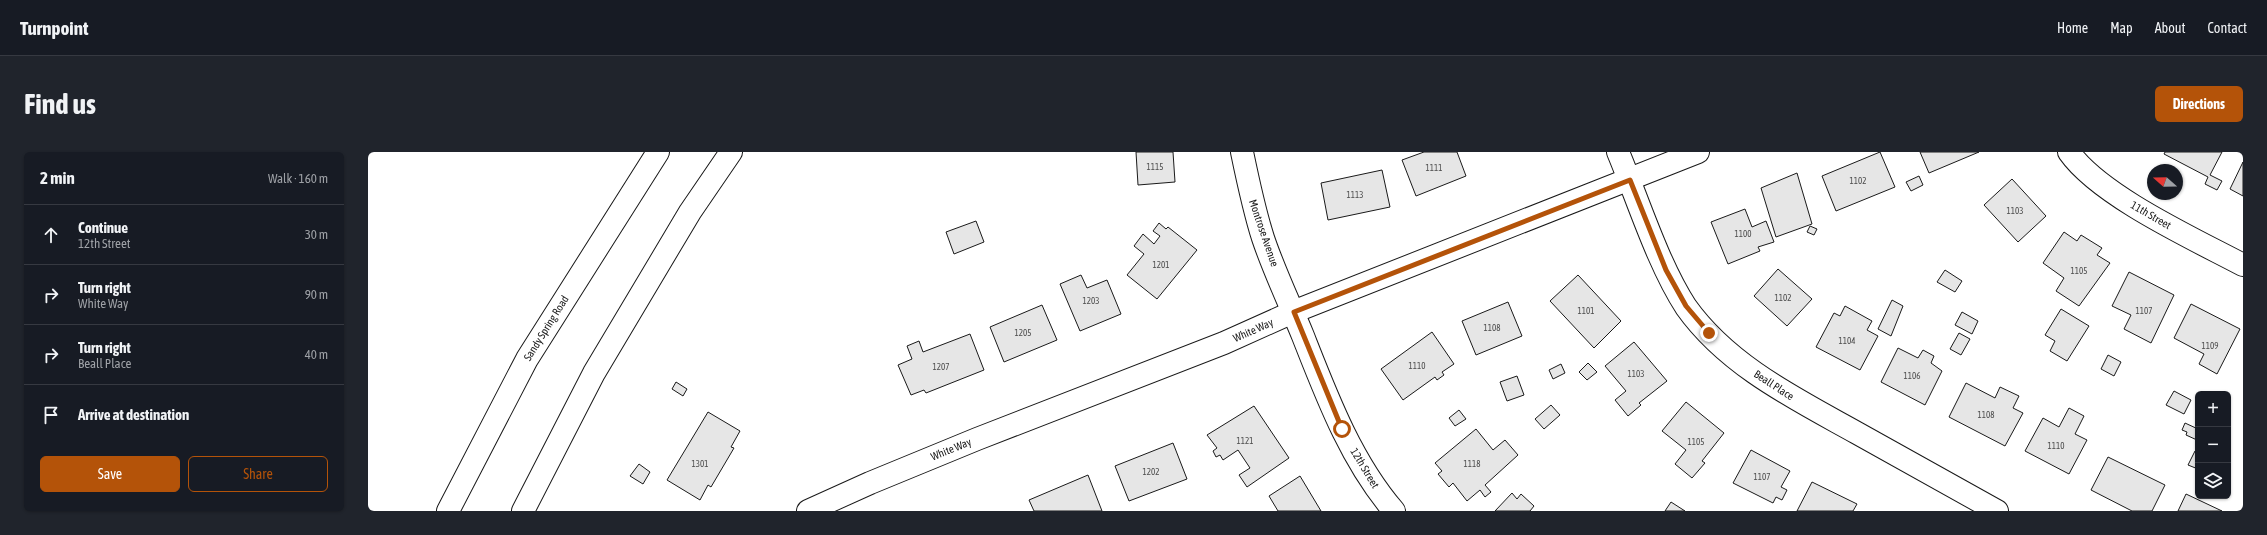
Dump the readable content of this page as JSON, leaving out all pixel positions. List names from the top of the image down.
{
  "streets": {
    "street": [
      "11th Street",
      "Montrose Avenue",
      "Sandy Spring Road",
      "White Way",
      "Beall Place",
      "12th Street"
    ]
  },
  "crossings": [
    ["Montrose Avenue", "White Way"],
    ["Montrose Avenue", "12th Street"],
    ["White Way", "Beall Place"],
    ["White Way", "12th Street"]
  ],
  "house_numbers": [
    "1115",
    "1111",
    "1102",
    "1113",
    "1103",
    "1100",
    "1201",
    "1105",
    "1102",
    "1203",
    "1101",
    "1107",
    "1108",
    "1205",
    "1104",
    "1109",
    "1110",
    "1207",
    "1103",
    "1106",
    "1108",
    "1121",
    "1105",
    "1110",
    "1301",
    "1118",
    "1202",
    "1107"
  ],
  "north": "left",
  "page": {
    "header": "Turnpoint",
    "nav": [
      "Home",
      "Map",
      "About",
      "Contact"
    ],
    "buttons": [
      "Directions",
      ["Save", "Share"]
    ],
    "title": "Find us",
    "heading": ["2 min", "Walk · 160 m"],
    "list": [
      ["Continue", "12th Street", "30 m"],
      ["Turn right", "White Way", "90 m"],
      ["Turn right", "Beall Place", "40 m"],
      "Arrive at destination"
    ],
    "map_buttons": ["+", "−"]
  }
}
